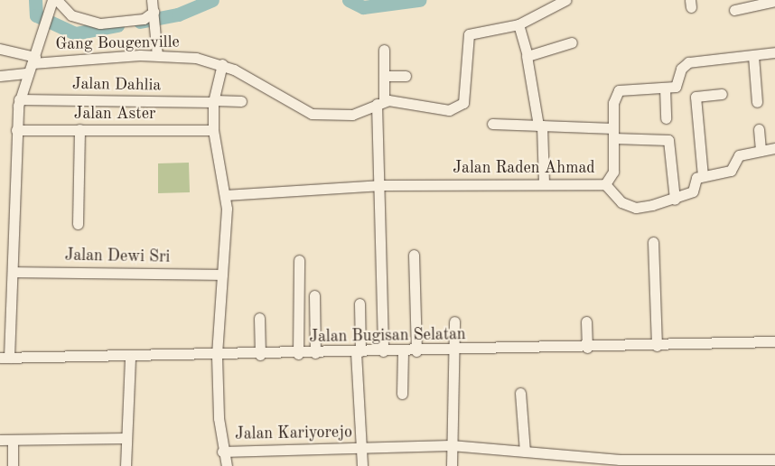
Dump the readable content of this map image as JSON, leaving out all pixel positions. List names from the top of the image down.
{
  "streets": {
    "street": [
      "Gang Bougenville",
      "Jalan Dahlia",
      "Jalan Aster",
      "Jalan Raden Ahmad",
      "Jalan Dewi Sri",
      "Jalan Bugisan Selatan",
      "Jalan Kariyorejo"
    ]
  },
  "crossings": [
    ["Gang Bougenville", "Jalan Kariyorejo"],
    ["Jalan Dahlia", "Jalan Kariyorejo"],
    ["Jalan Aster", "Jalan Kariyorejo"],
    ["Jalan Raden Ahmad", "Jalan Kariyorejo"],
    ["Jalan Dewi Sri", "Jalan Kariyorejo"],
    ["Jalan Bugisan Selatan", "Jalan Kariyorejo"]
  ]
}
